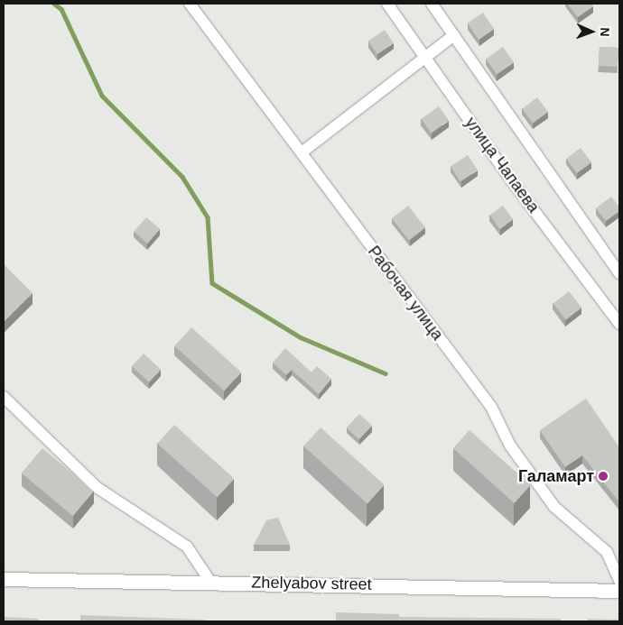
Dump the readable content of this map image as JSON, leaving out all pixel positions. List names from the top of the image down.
{
  "streets": {
    "street": ["улица Чапаева", "Рабочая улица", "Zhelyabov street"]
  },
  "places": ["Галамарт"],
  "north": "right"
}
